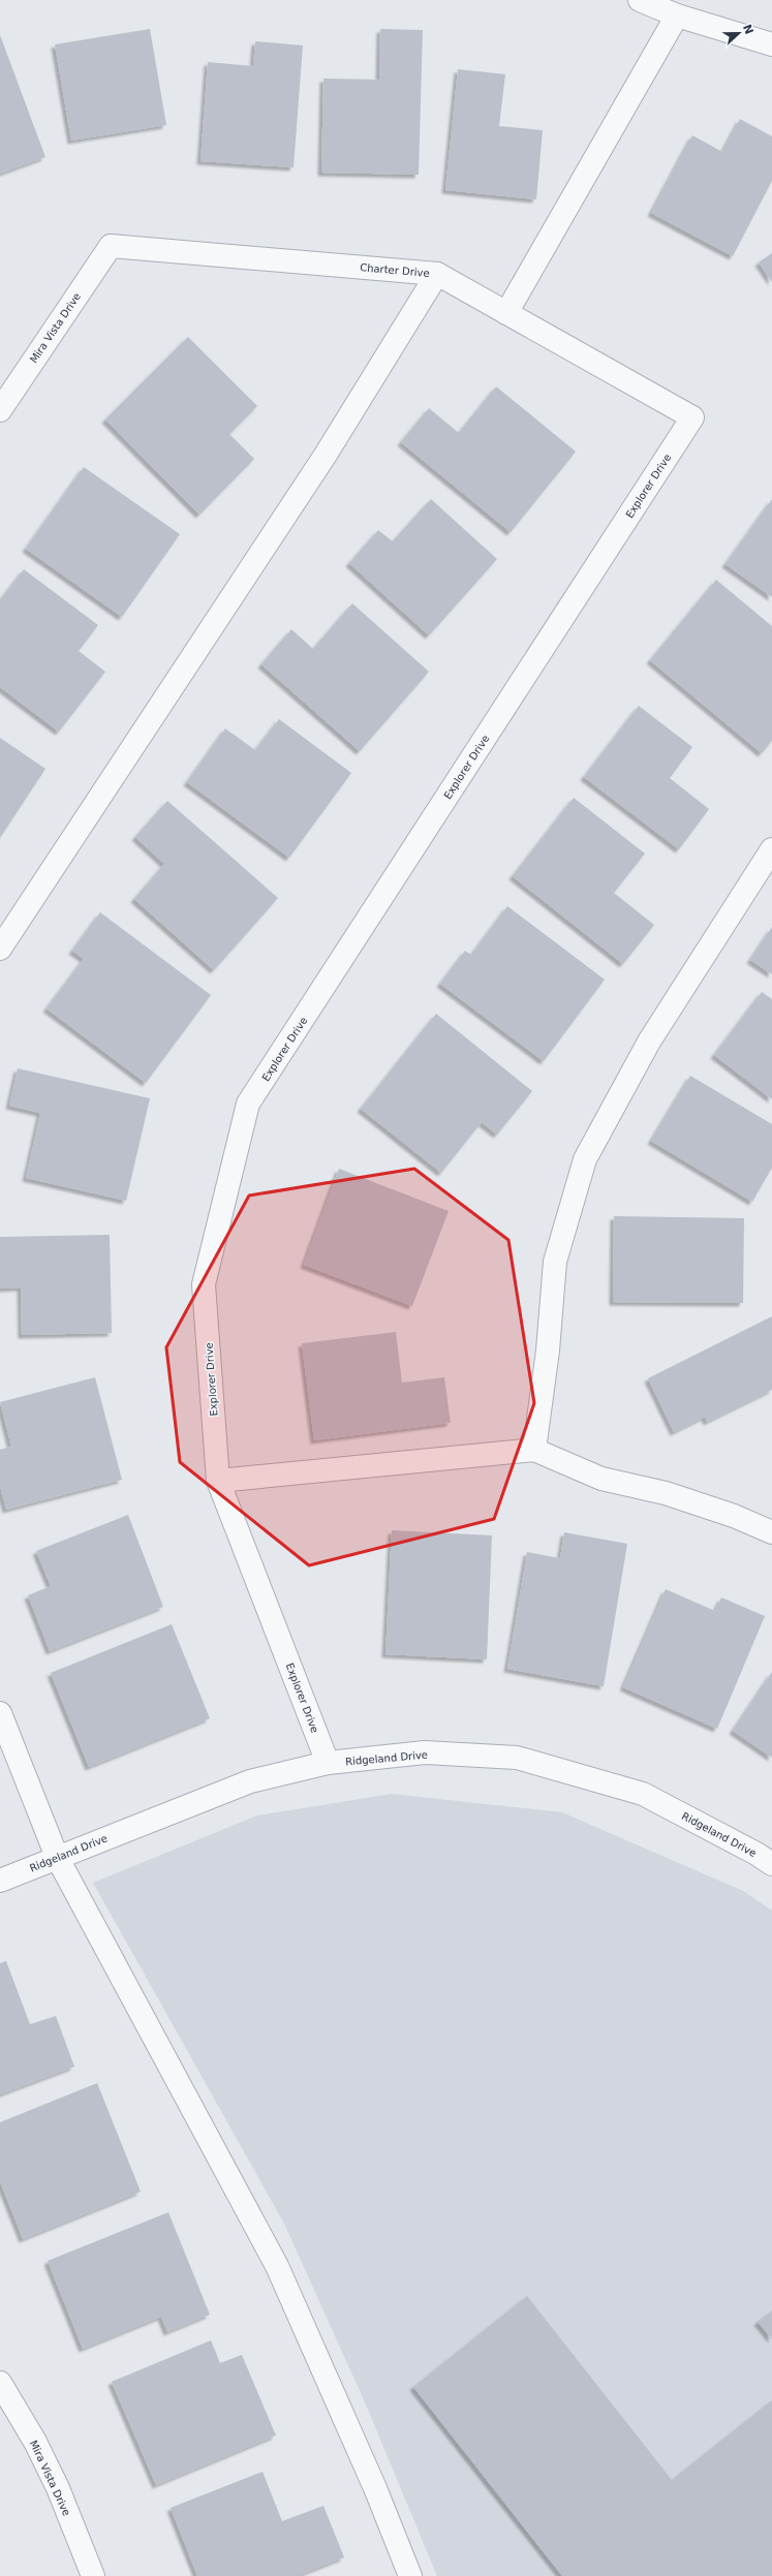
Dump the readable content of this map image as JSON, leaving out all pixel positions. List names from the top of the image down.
{
  "streets": {
    "street": [
      "Charter Drive",
      "Mira Vista Drive",
      "Explorer Drive",
      "Ridgeland Drive"
    ]
  },
  "crossings": [
    ["Charter Drive", "Mira Vista Drive"],
    ["Charter Drive", "Explorer Drive"],
    ["Explorer Drive", "Ridgeland Drive"]
  ],
  "north": "right"
}
